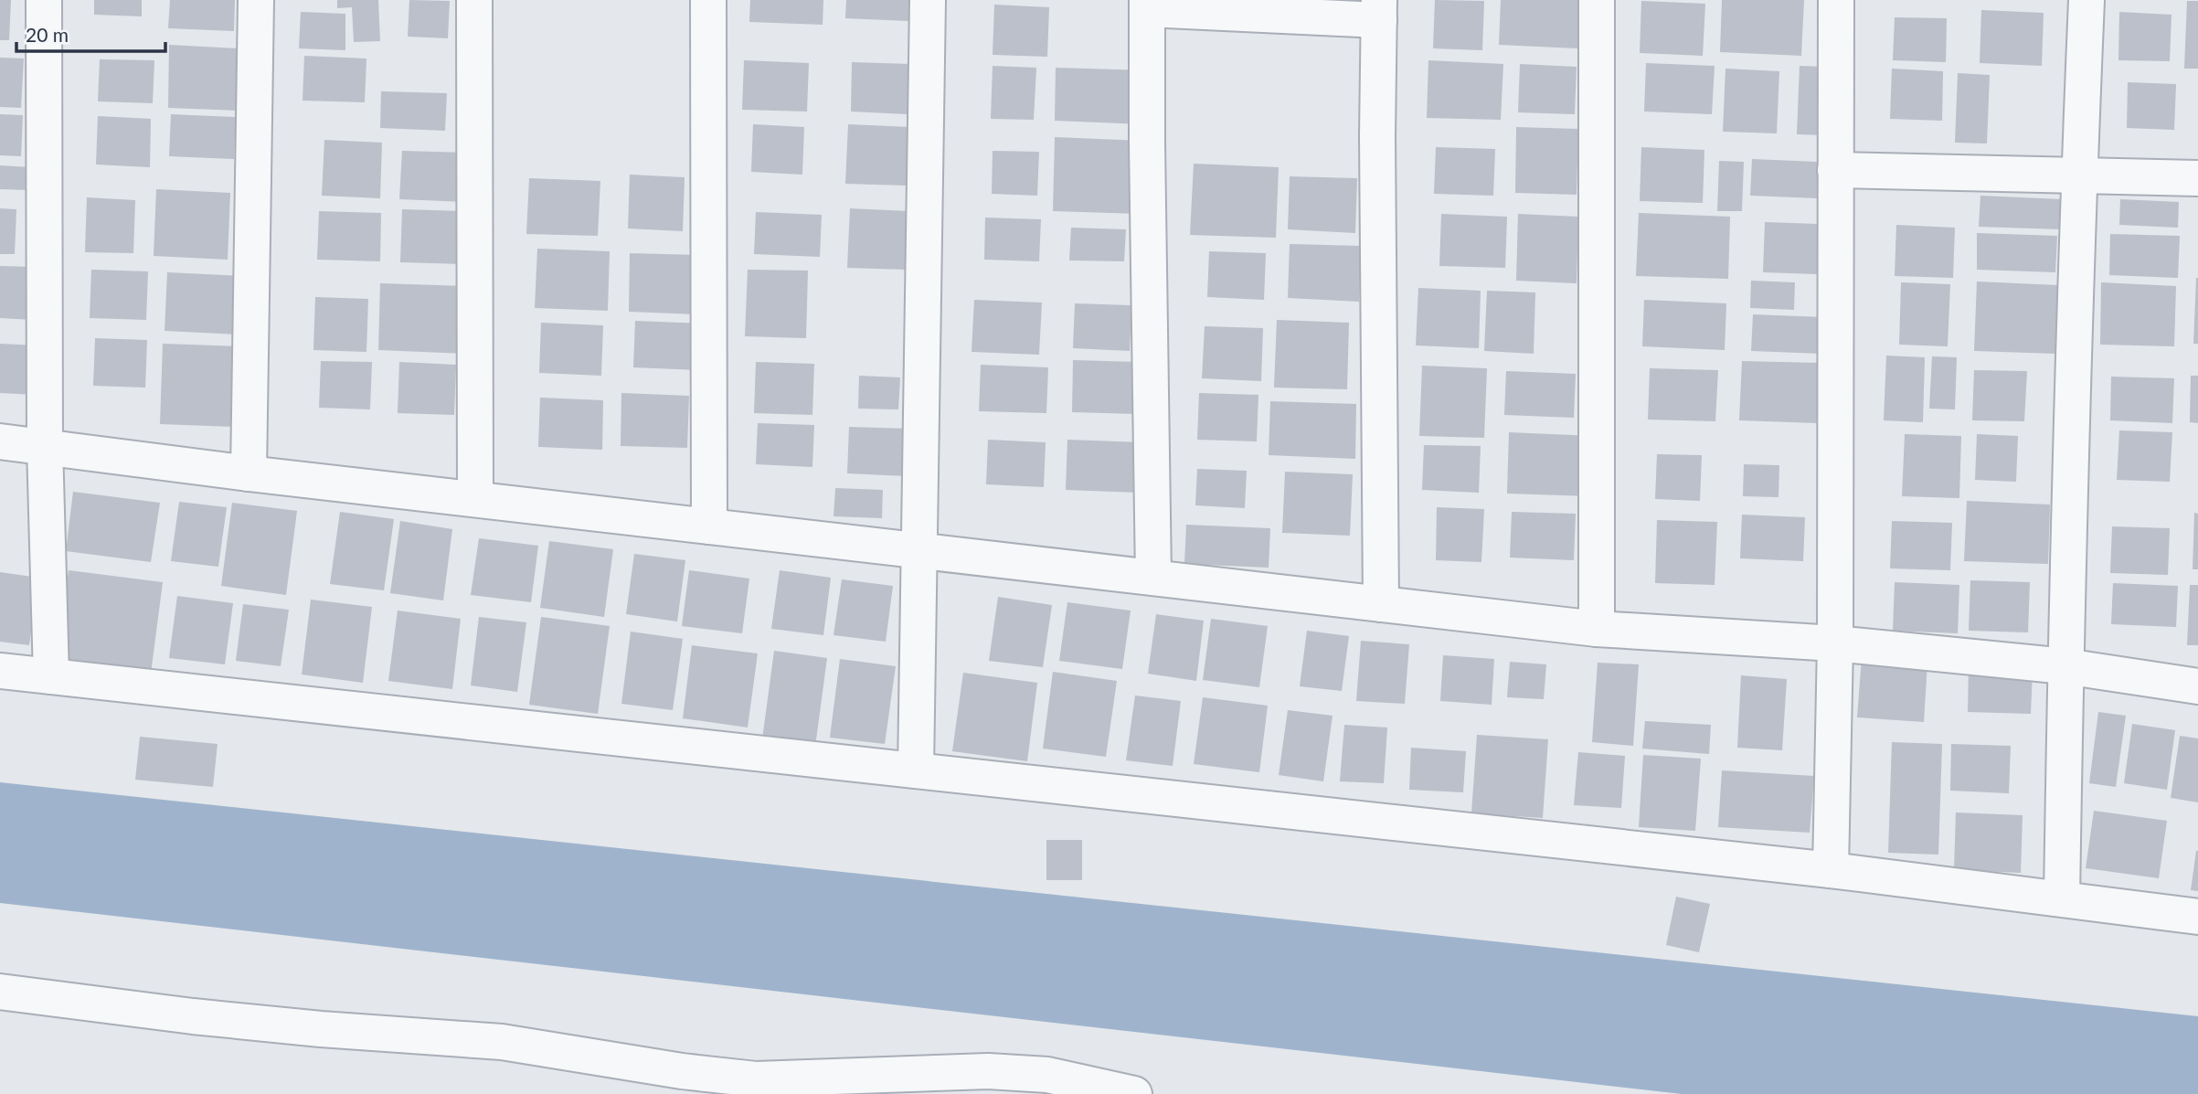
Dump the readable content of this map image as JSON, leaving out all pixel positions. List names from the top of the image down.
{
  "scale_bar": "20 m"
}
